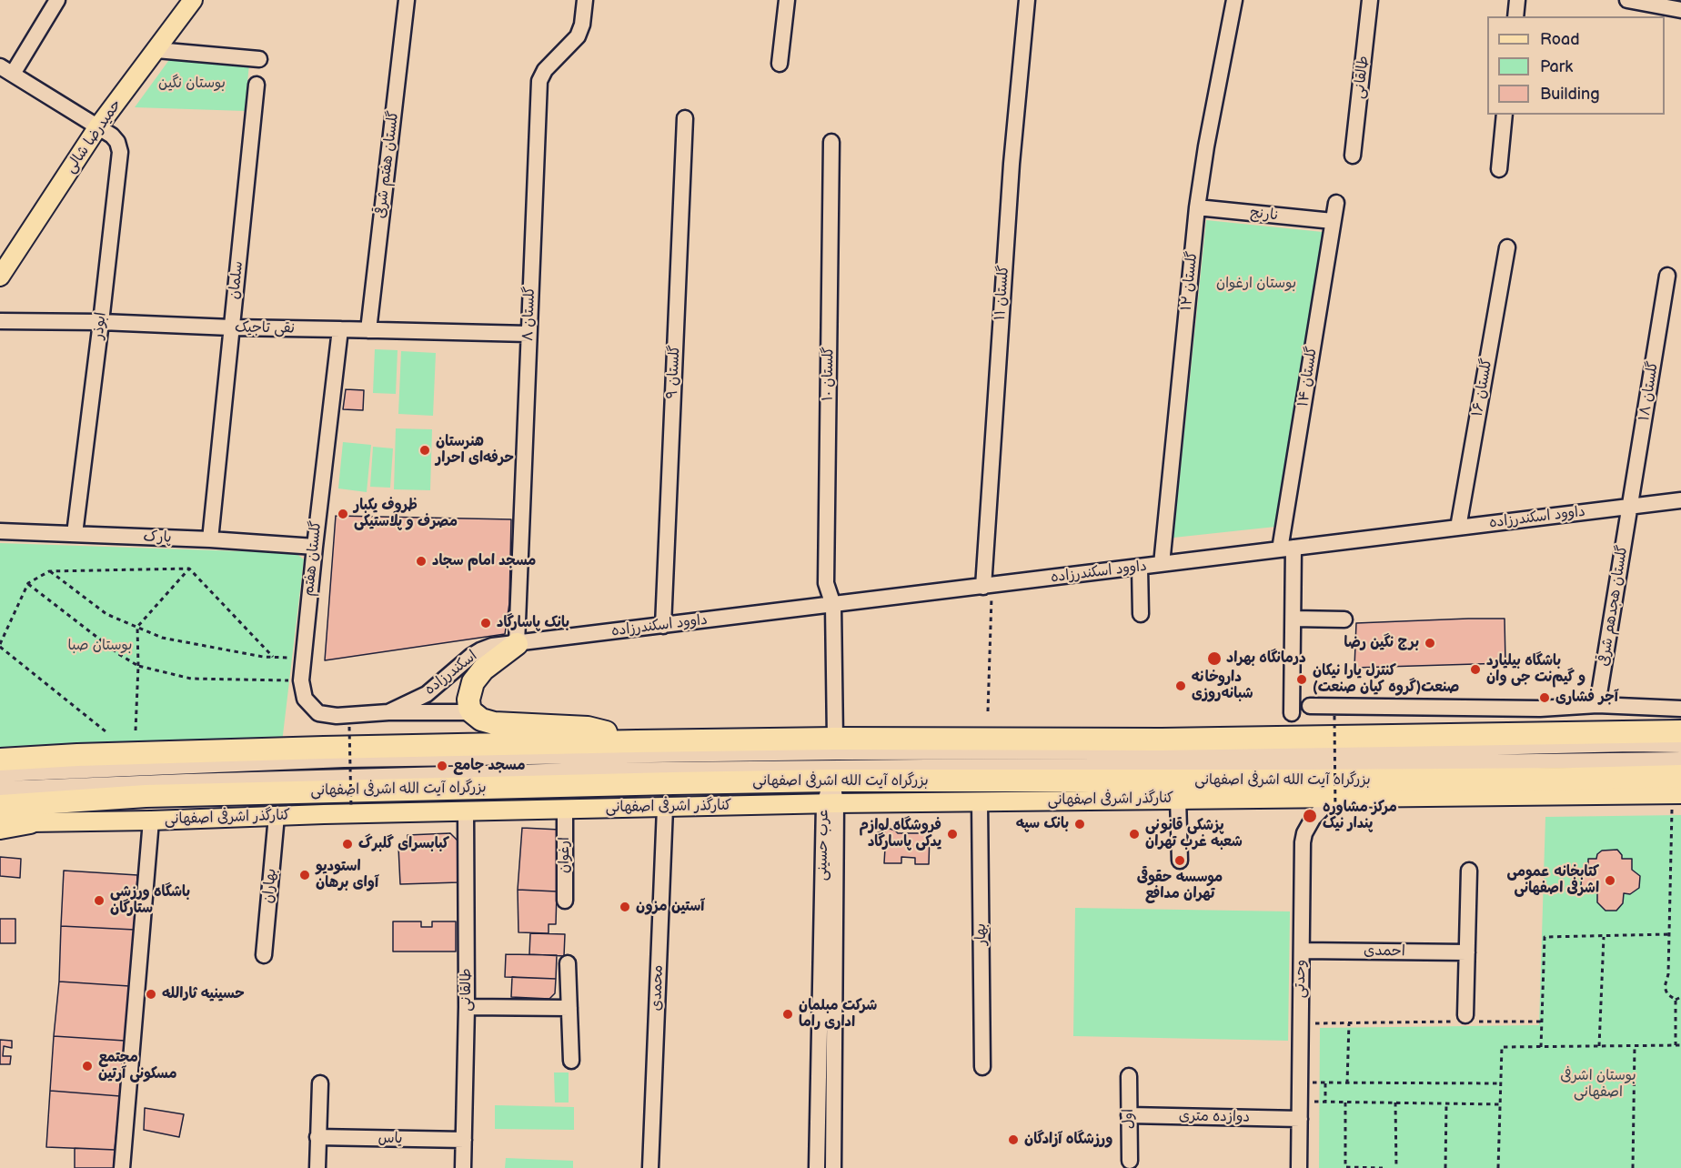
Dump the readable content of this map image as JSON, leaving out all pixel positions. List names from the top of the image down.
{
  "streets": {
    "highway": ["بزرگراه آیت الله اشرفی اصفهانی"],
    "main road": ["حمیدرضا شالی", "کنارگذر اشرفی اصفهانی"],
    "street": [
      "طالقانی",
      "گلستان هفتم شرقی",
      "نارنج",
      "سلمان",
      "گلستان ۱۲",
      "گلستان ۱۱",
      "گلستان ٨",
      "ابوذر",
      "نقی تاجیک",
      "گلستان ۹",
      "گلستان ۱۰",
      "گلستان ۱۴",
      "گلستان ۱۶",
      "گلستان ۱۸",
      "داوود اسکندرزاده",
      "پارک",
      "گلستان هفتم",
      "گلستان هجدهم شرقی",
      "اسکندرزاده",
      "عرب حسینی",
      "ارغوان",
      "بهاران",
      "بهار",
      "احمدی",
      "وحدتی",
      "محمدی",
      "دوازده متری",
      "اول",
      "یاس"
    ]
  },
  "crossings": [
    ["طالقانی", "کنارگذر اشرفی اصفهانی"],
    ["طالقانی", "یاس"],
    ["حمیدرضا شالی", "ابوذر"],
    ["گلستان هفتم شرقی", "نقی تاجیک"],
    ["نارنج", "گلستان ۱۲"],
    ["نارنج", "گلستان ۱۴"],
    ["سلمان", "نقی تاجیک"],
    ["سلمان", "پارک"],
    ["گلستان ۱۲", "داوود اسکندرزاده"],
    ["گلستان ۱۱", "داوود اسکندرزاده"],
    ["گلستان ٨", "نقی تاجیک"],
    ["گلستان ٨", "داوود اسکندرزاده"],
    ["گلستان ٨", "اسکندرزاده"],
    ["ابوذر", "نقی تاجیک"],
    ["ابوذر", "پارک"],
    ["نقی تاجیک", "گلستان هفتم"],
    ["گلستان ۹", "داوود اسکندرزاده"],
    ["گلستان ۱۰", "داوود اسکندرزاده"],
    ["گلستان ۱۴", "داوود اسکندرزاده"],
    ["گلستان ۱۶", "داوود اسکندرزاده"],
    ["گلستان ۱۸", "داوود اسکندرزاده"],
    ["گلستان ۱۸", "گلستان هجدهم شرقی"],
    ["داوود اسکندرزاده", "گلستان هجدهم شرقی"],
    ["داوود اسکندرزاده", "اسکندرزاده"],
    ["پارک", "گلستان هفتم"],
    ["گلستان هفتم", "اسکندرزاده"],
    ["بزرگراه آیت الله اشرفی اصفهانی", "کنارگذر اشرفی اصفهانی"],
    ["بزرگراه آیت الله اشرفی اصفهانی", "عرب حسینی"],
    ["کنارگذر اشرفی اصفهانی", "عرب حسینی"],
    ["کنارگذر اشرفی اصفهانی", "ارغوان"],
    ["کنارگذر اشرفی اصفهانی", "بهاران"],
    ["کنارگذر اشرفی اصفهانی", "بهار"],
    ["کنارگذر اشرفی اصفهانی", "وحدتی"],
    ["کنارگذر اشرفی اصفهانی", "محمدی"],
    ["احمدی", "وحدتی"],
    ["وحدتی", "دوازده متری"],
    ["دوازده متری", "اول"]
  ],
  "parks": [
    "بوستان نگین",
    "بوستان ارغوان",
    "بوستان صبا",
    "بوستان اشرفی اصفهانی"
  ],
  "places": [
    "هنرستان حرفه‌ای احرار",
    "ظروف یکبار مصرف و پلاستیکی",
    "مسجد امام سجاد",
    "بانک پاسارگاد",
    "برج نگین رضا",
    "درمانگاه بهراد",
    "باشگاه بیلیارد و گیم‌نت جی وان",
    "کنترل یارا نیکان صنعت(گروه کیان صنعت)",
    "داروخانه شبانه‌روزی",
    "آجر فشاری",
    "مسجد جامع",
    "مرکز مشاوره پندار نیک",
    "بانک سپه",
    "فروشگاه لوازم یدکی پاسارگاد",
    "پزشکی قانونی شعبه غرب تهران",
    "کبابسرای گلبرگ",
    "موسسه حقوقی تهران مدافع",
    "استودیو آوای برهان",
    "کتابخانه عمومی اشرفی اصفهانی",
    "باشگاه ورزشی ستارگان",
    "آستین مزون",
    "حسینیه ثارالله",
    "شرکت مبلمان اداری راما",
    "مجتمع مسکونی آرتین",
    "ورزشگاه آزادگان"
  ],
  "legend": ["Road", "Park", "Building"]
}
